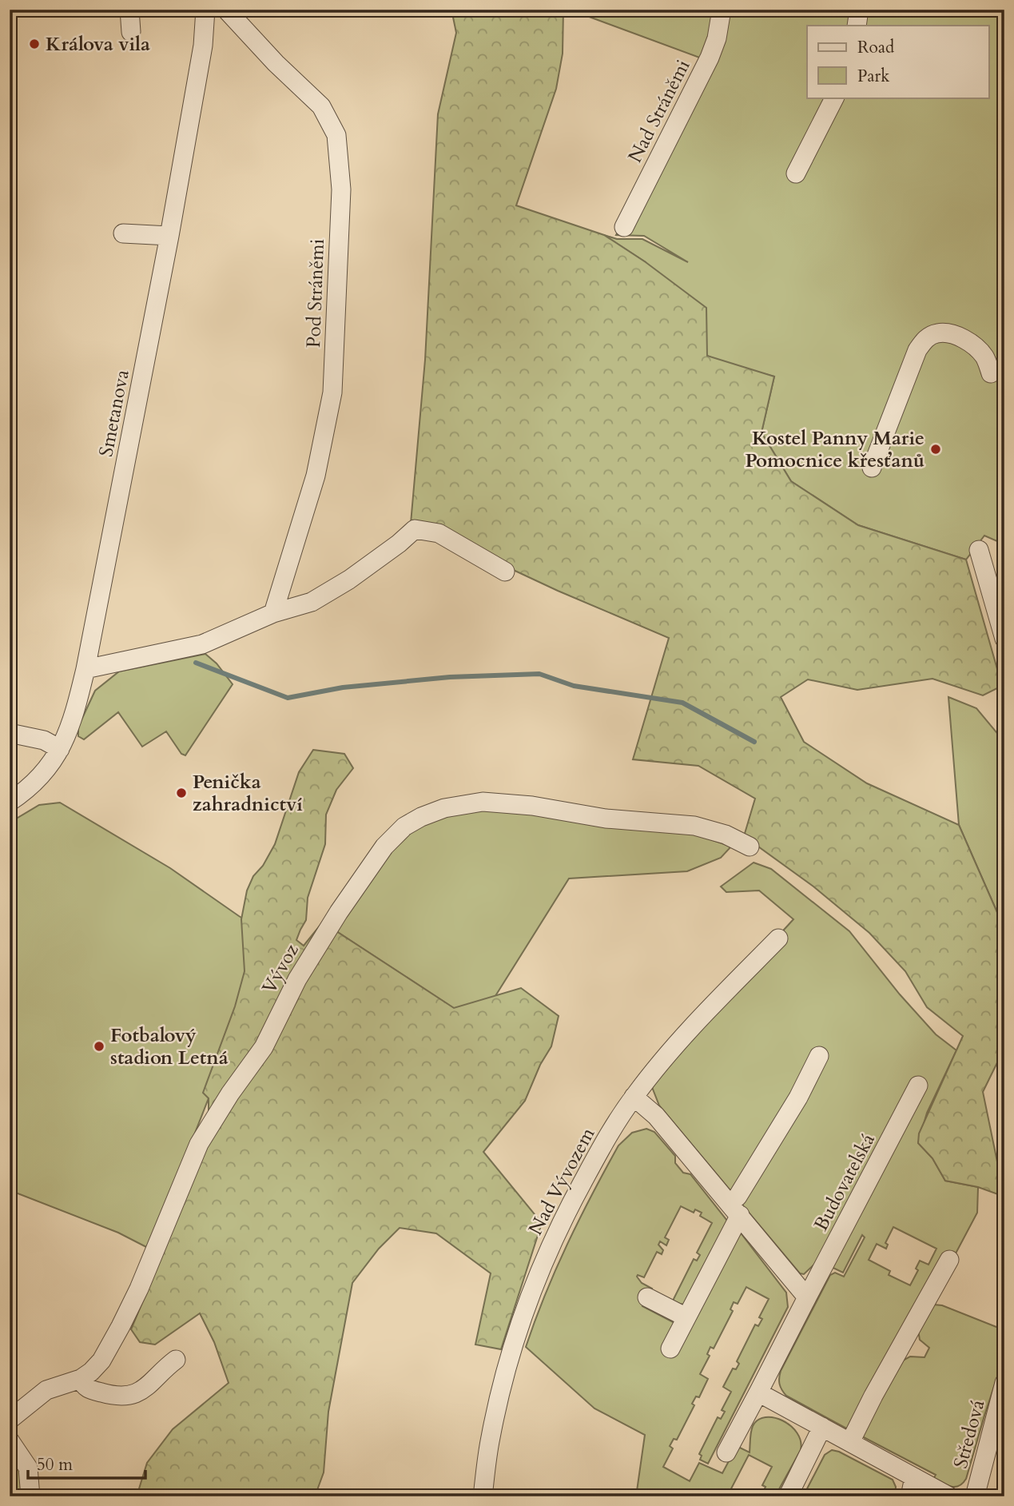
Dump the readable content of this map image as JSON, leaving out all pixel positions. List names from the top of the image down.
{
  "streets": {
    "street": [
      "Nad Stráněmi",
      "Pod Stráněmi",
      "Smetanova",
      "Vývoz",
      "Nad Vývozem",
      "Budovatelská",
      "Středová"
    ]
  },
  "places": [
    "Králova vila",
    "Kostel Panny Marie Pomocnice křesťanů",
    "Penička zahradnictví",
    "Fotbalový stadion Letná"
  ],
  "legend": ["Road", "Park"],
  "scale_bar": "50 m"
}
